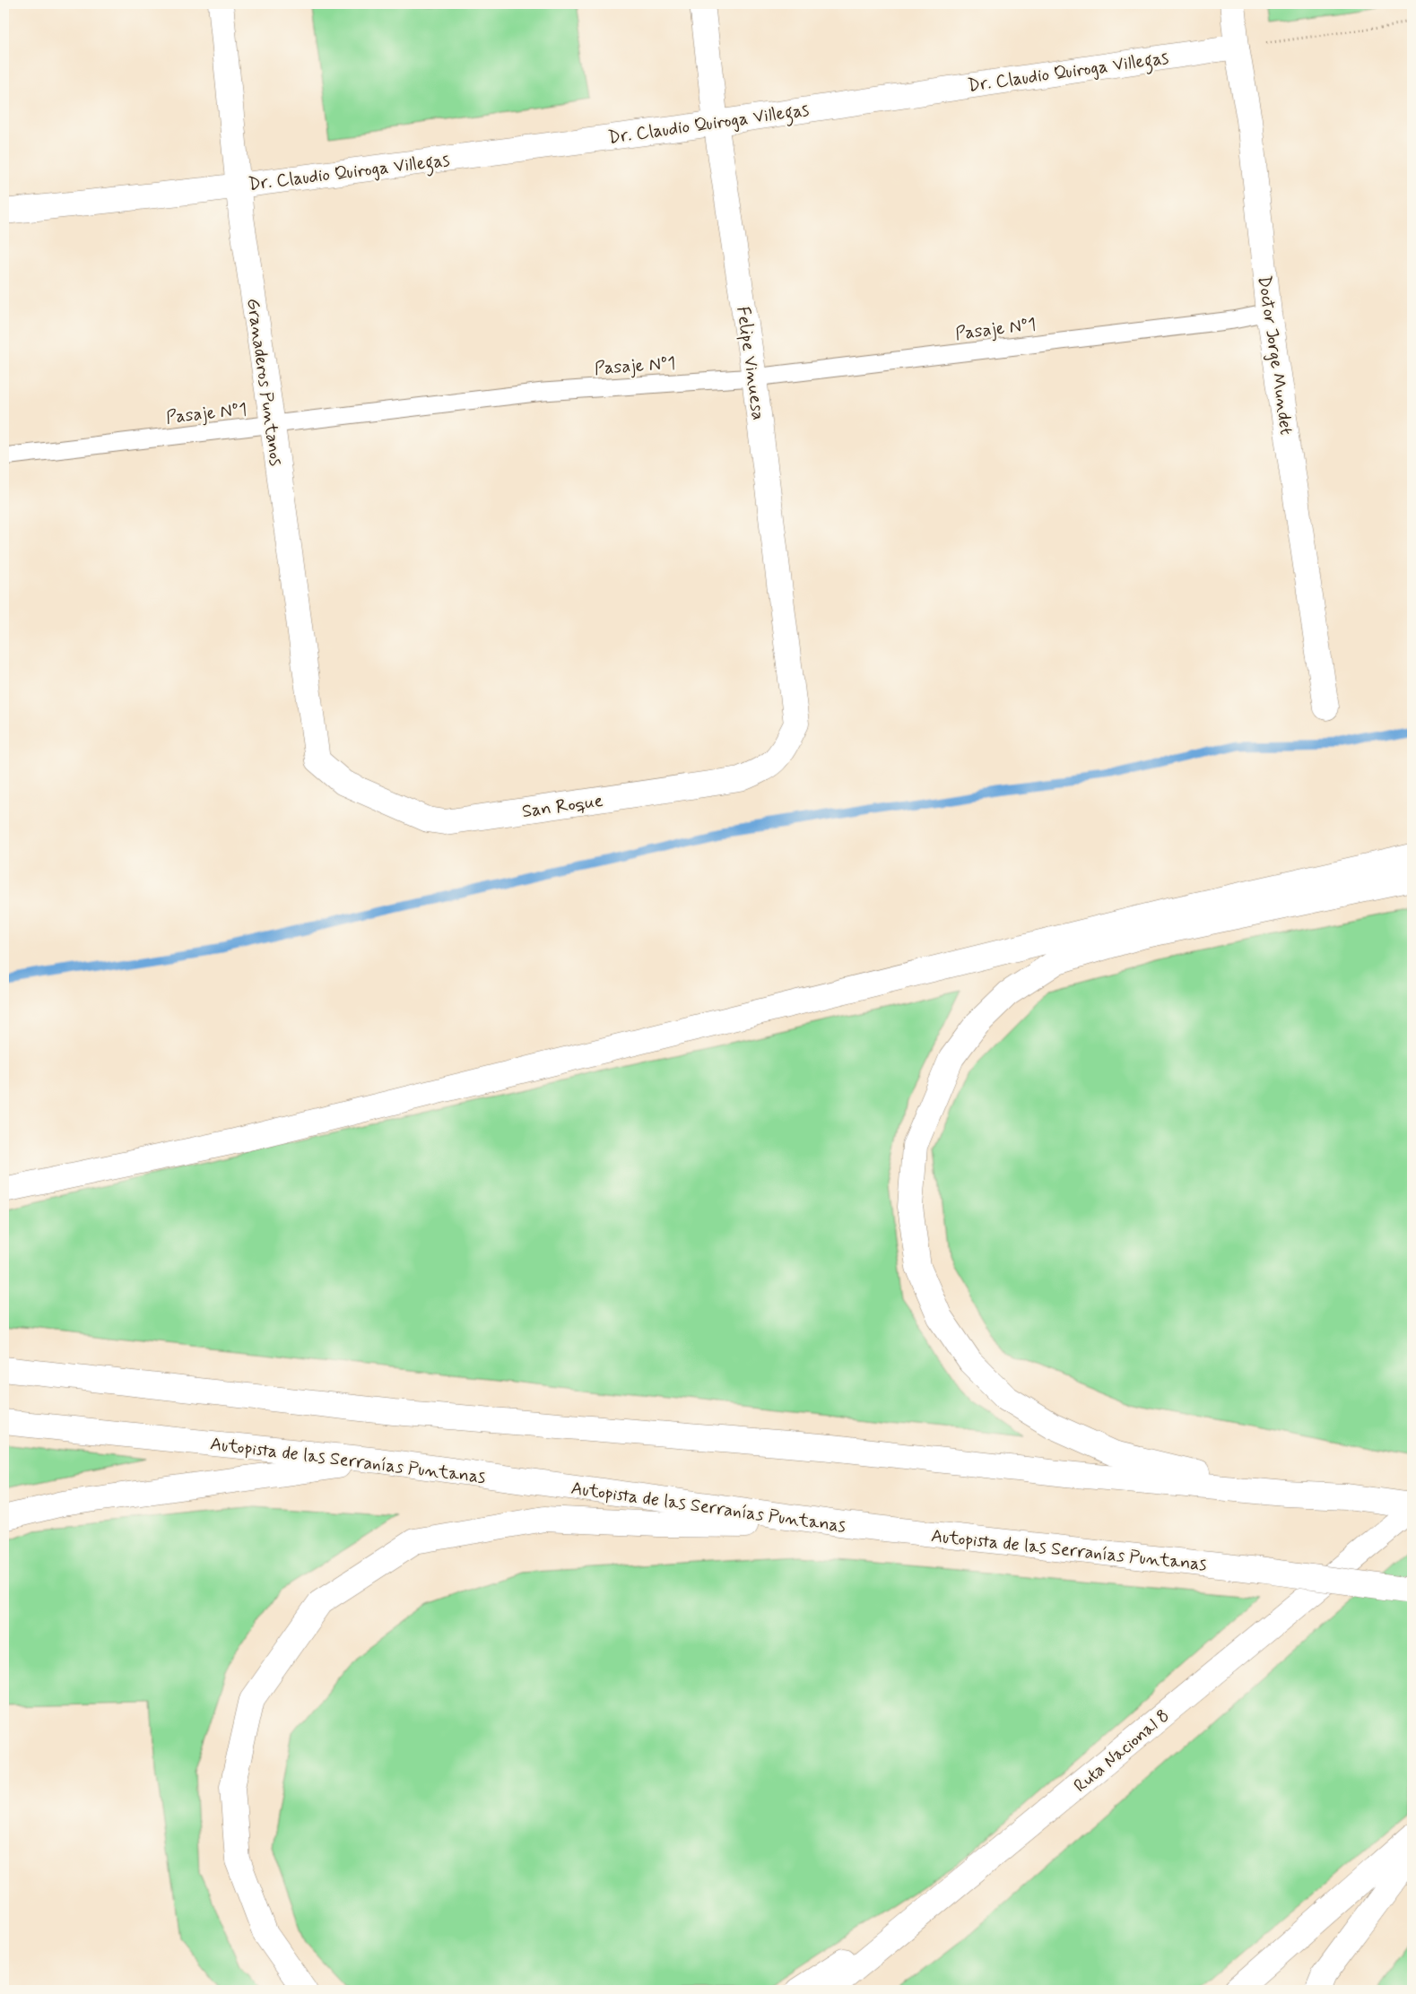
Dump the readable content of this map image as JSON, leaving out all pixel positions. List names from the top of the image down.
{
  "streets": {
    "main road": [
      "Dr. Claudio Quiroga Villegas",
      "Doctor Jorge Mundet",
      "Felipe Vinuesa",
      "Granaderos Puntanos",
      "San Roque",
      "Autopista de las Serranías Puntanas",
      "Ruta Nacional 8"
    ],
    "lane": ["Pasaje Nº1"]
  },
  "crossings": [
    ["Dr. Claudio Quiroga Villegas", "Doctor Jorge Mundet"],
    ["Dr. Claudio Quiroga Villegas", "Felipe Vinuesa"],
    ["Dr. Claudio Quiroga Villegas", "Granaderos Puntanos"],
    ["Pasaje Nº1", "Doctor Jorge Mundet"],
    ["Pasaje Nº1", "Felipe Vinuesa"],
    ["Pasaje Nº1", "Granaderos Puntanos"],
    ["Felipe Vinuesa", "San Roque"],
    ["Granaderos Puntanos", "San Roque"]
  ]
}
